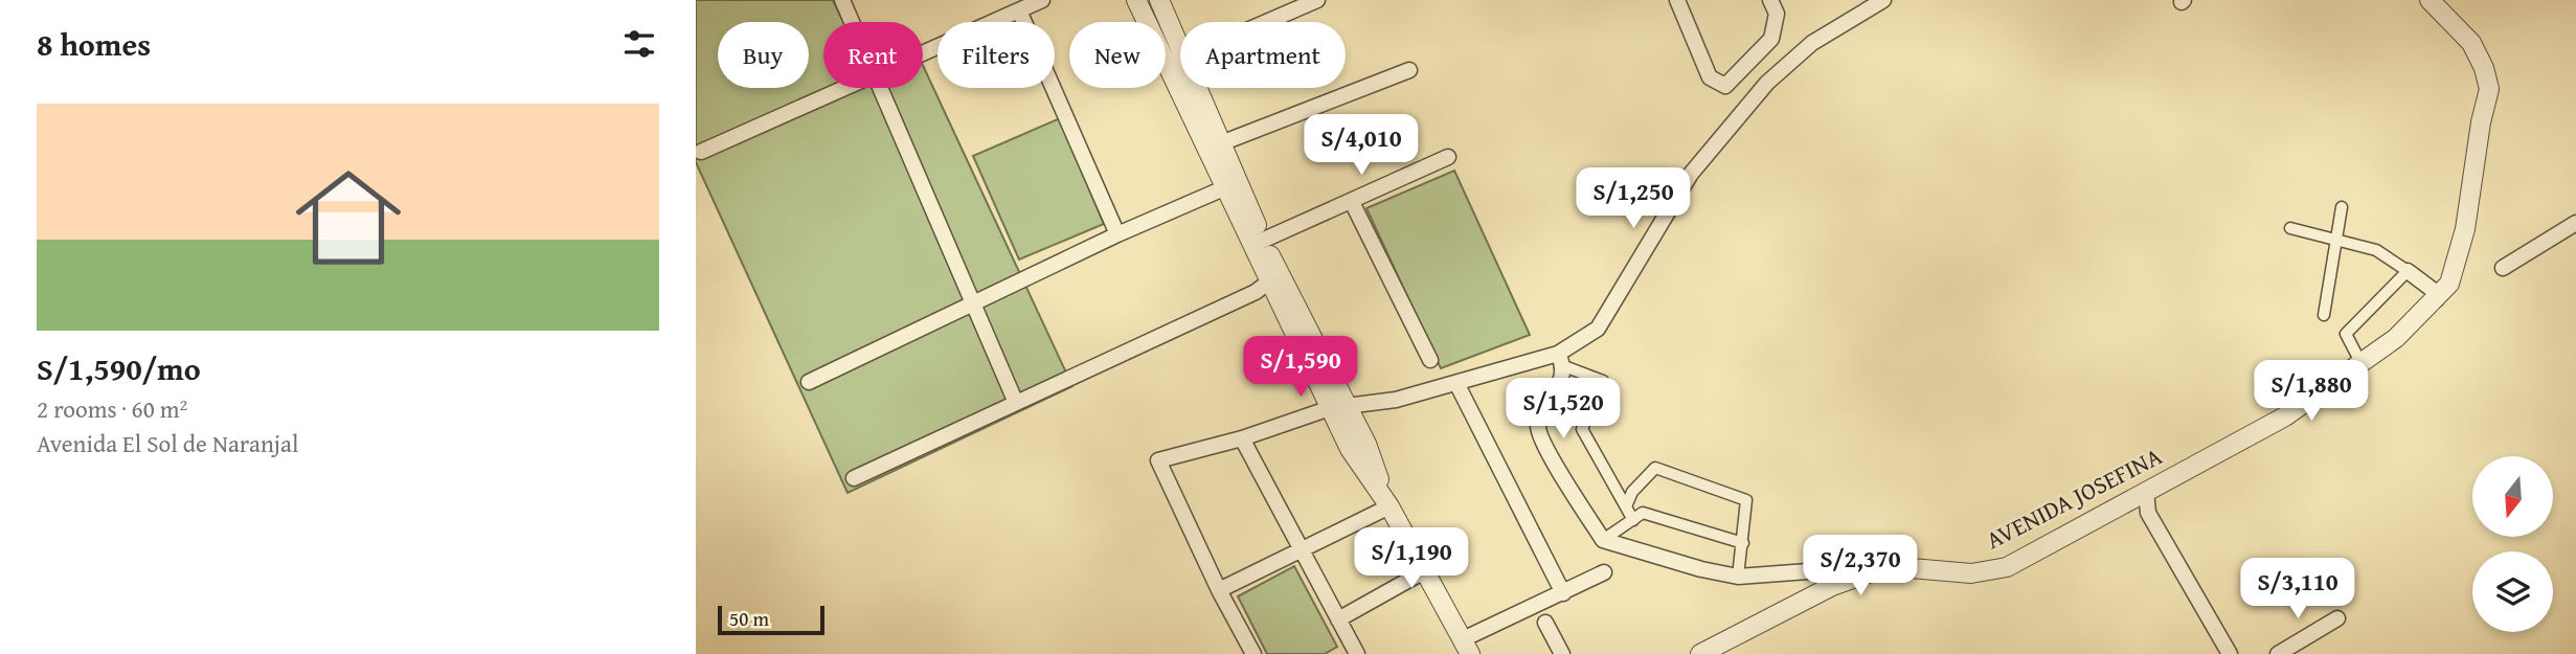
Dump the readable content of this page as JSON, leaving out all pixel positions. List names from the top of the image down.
{
  "streets": {
    "street": ["AVENIDA JOSEFINA"]
  },
  "scale_bar": "50 m",
  "north": "bottom",
  "page": {
    "heading": "8 homes",
    "chip": [
      "Buy",
      "Rent",
      "Filters",
      "New",
      "Apartment"
    ],
    "list": [
      {
        "name": "S/1,590/mo",
        "note": "2 rooms · 60 m² · Avenida El Sol de Naranjal"
      }
    ],
    "price": [
      "S/4,010",
      "S/1,250",
      "S/1,590",
      "S/1,880",
      "S/1,520",
      "S/1,190",
      "S/2,370",
      "S/3,110"
    ],
    "scale": "50 m"
  }
}
